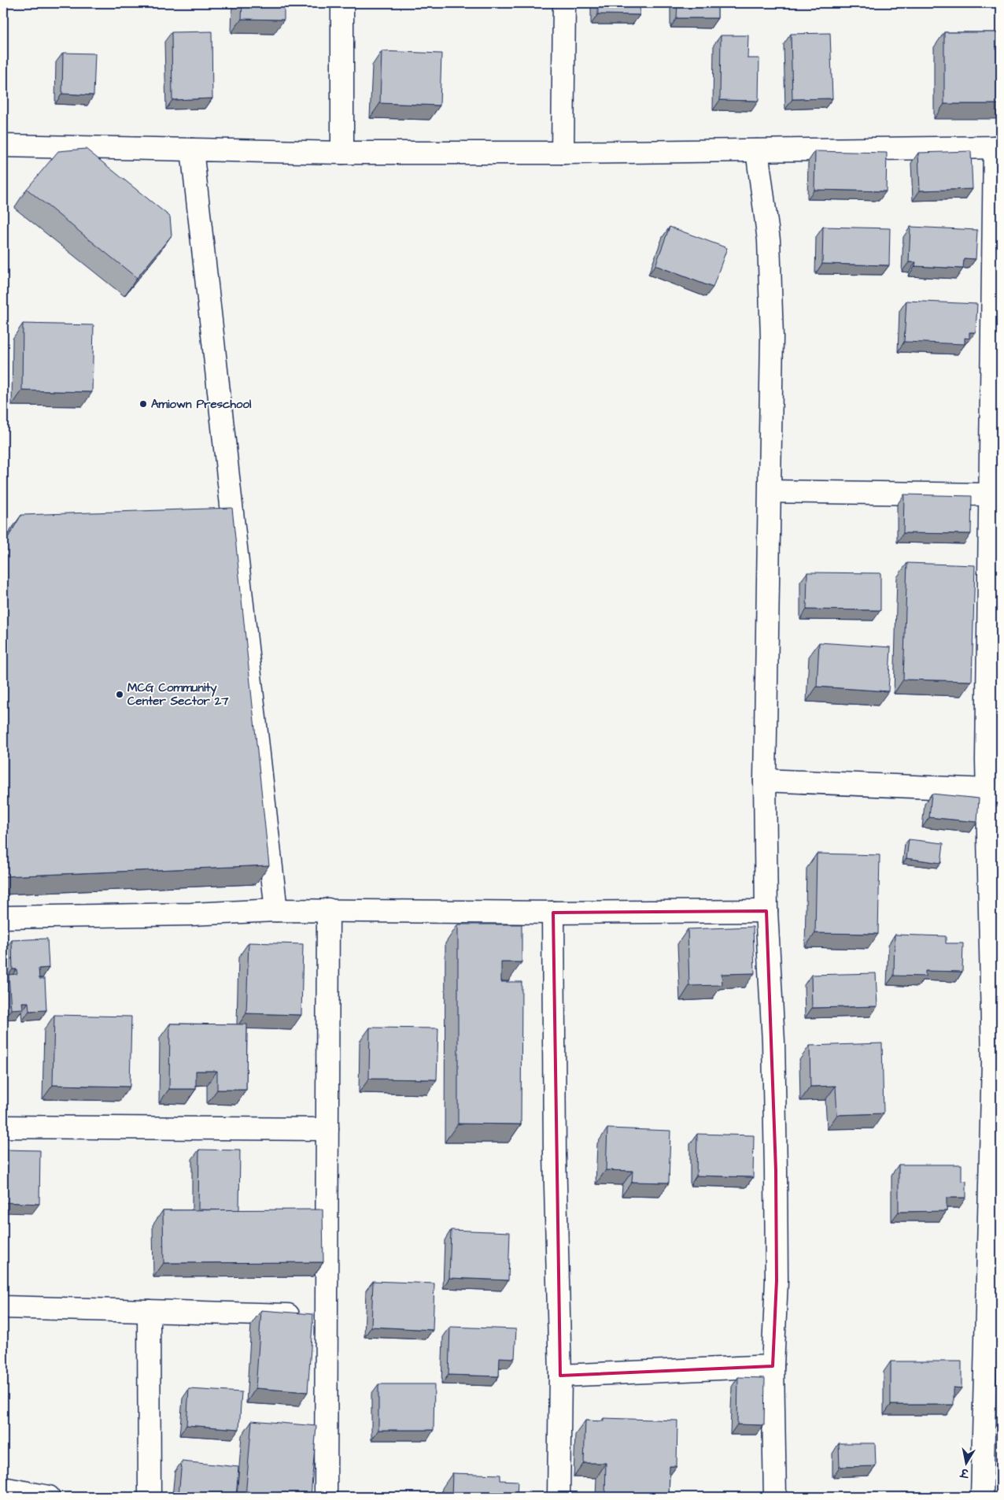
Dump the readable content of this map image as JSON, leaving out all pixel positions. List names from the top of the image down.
{
  "places": ["Amiown Preschool", "MCG Community Center Sector 27"],
  "north": "bottom"
}
